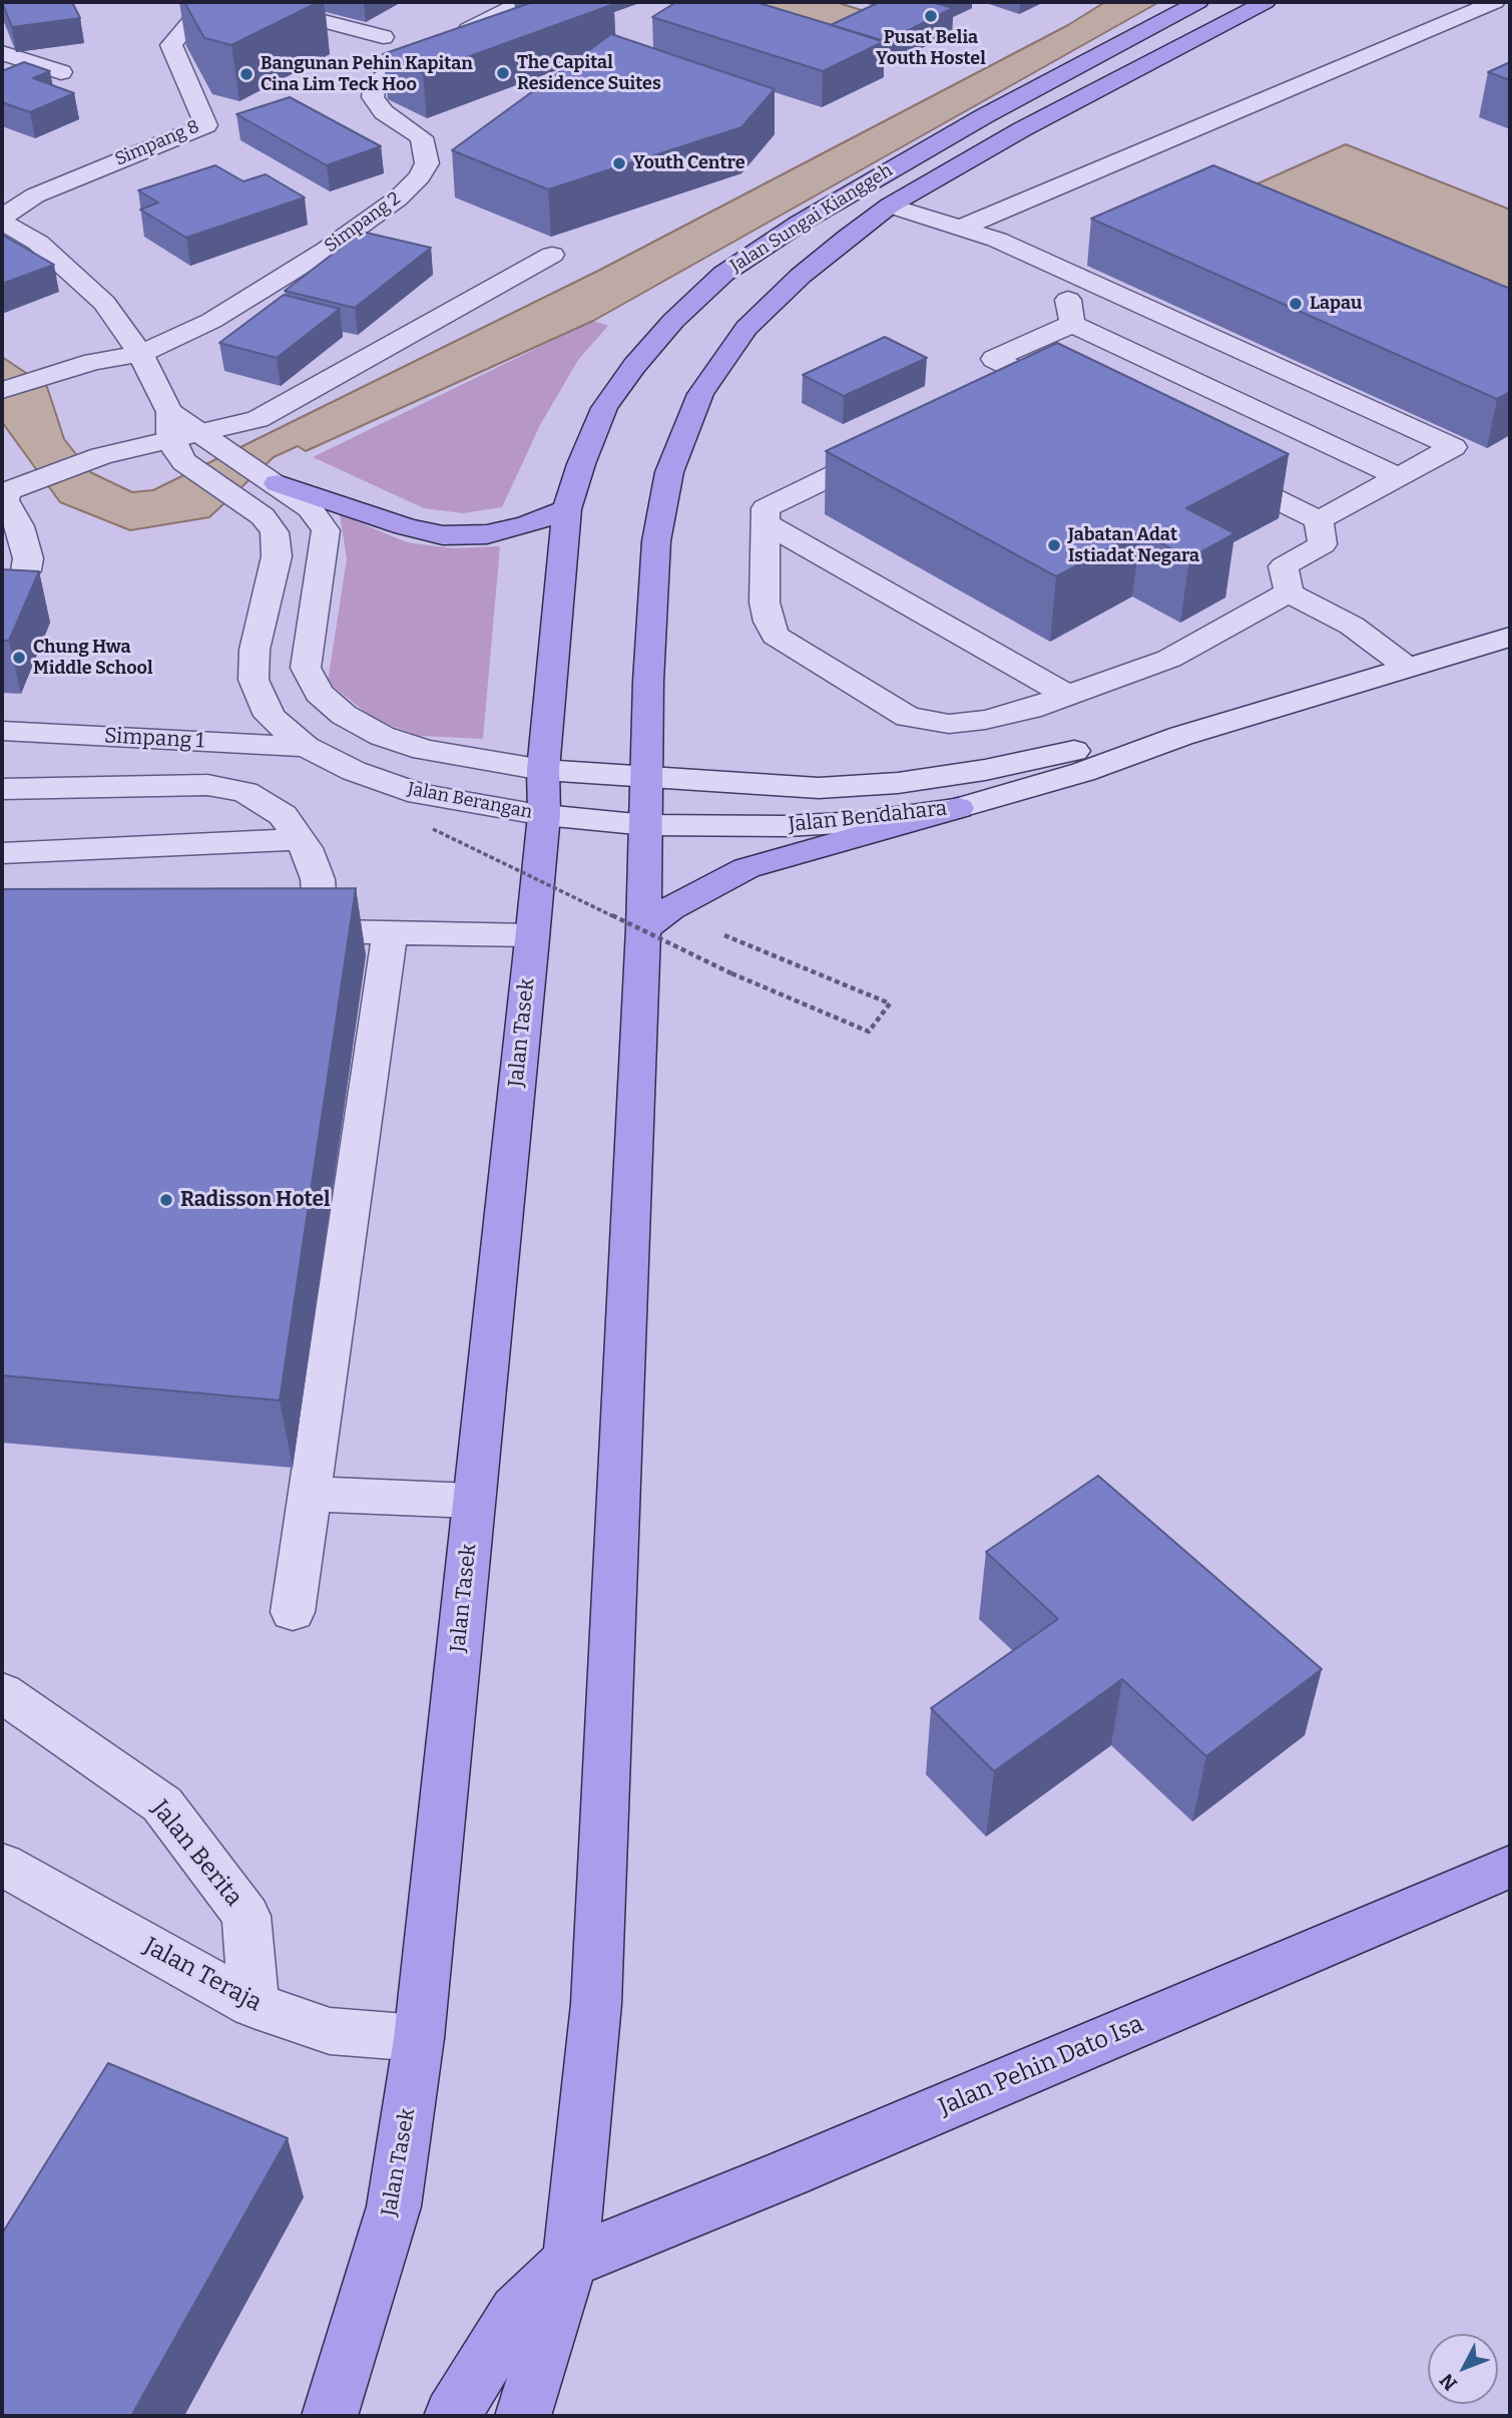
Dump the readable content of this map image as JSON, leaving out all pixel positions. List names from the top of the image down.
{
  "streets": {
    "main road": ["Jalan Sungai Kianggeh", "Jalan Tasek", "Jalan Pehin Dato Isa"],
    "street": [
      "Simpang 8",
      "Simpang 2",
      "Simpang 1",
      "Jalan Berangan",
      "Jalan Bendahara",
      "Jalan Berita",
      "Jalan Teraja"
    ]
  },
  "crossings": [
    ["Simpang 8", "Jalan Berangan"],
    ["Jalan Sungai Kianggeh", "Jalan Berangan"],
    ["Jalan Sungai Kianggeh", "Jalan Bendahara"],
    ["Jalan Sungai Kianggeh", "Jalan Tasek"],
    ["Simpang 2", "Jalan Berangan"],
    ["Simpang 1", "Jalan Berangan"],
    ["Jalan Berangan", "Jalan Bendahara"],
    ["Jalan Berangan", "Jalan Tasek"],
    ["Jalan Bendahara", "Jalan Tasek"],
    ["Jalan Tasek", "Jalan Teraja"],
    ["Jalan Berita", "Jalan Teraja"]
  ],
  "places": [
    "Pusat Belia Youth Hostel",
    "The Capital Residence Suites",
    "Bangunan Pehin Kapitan Cina Lim Teck Hoo",
    "Youth Centre",
    "Lapau",
    "Jabatan Adat Istiadat Negara",
    "Chung Hwa Middle School",
    "Radisson Hotel"
  ],
  "north": "bottom left"
}
